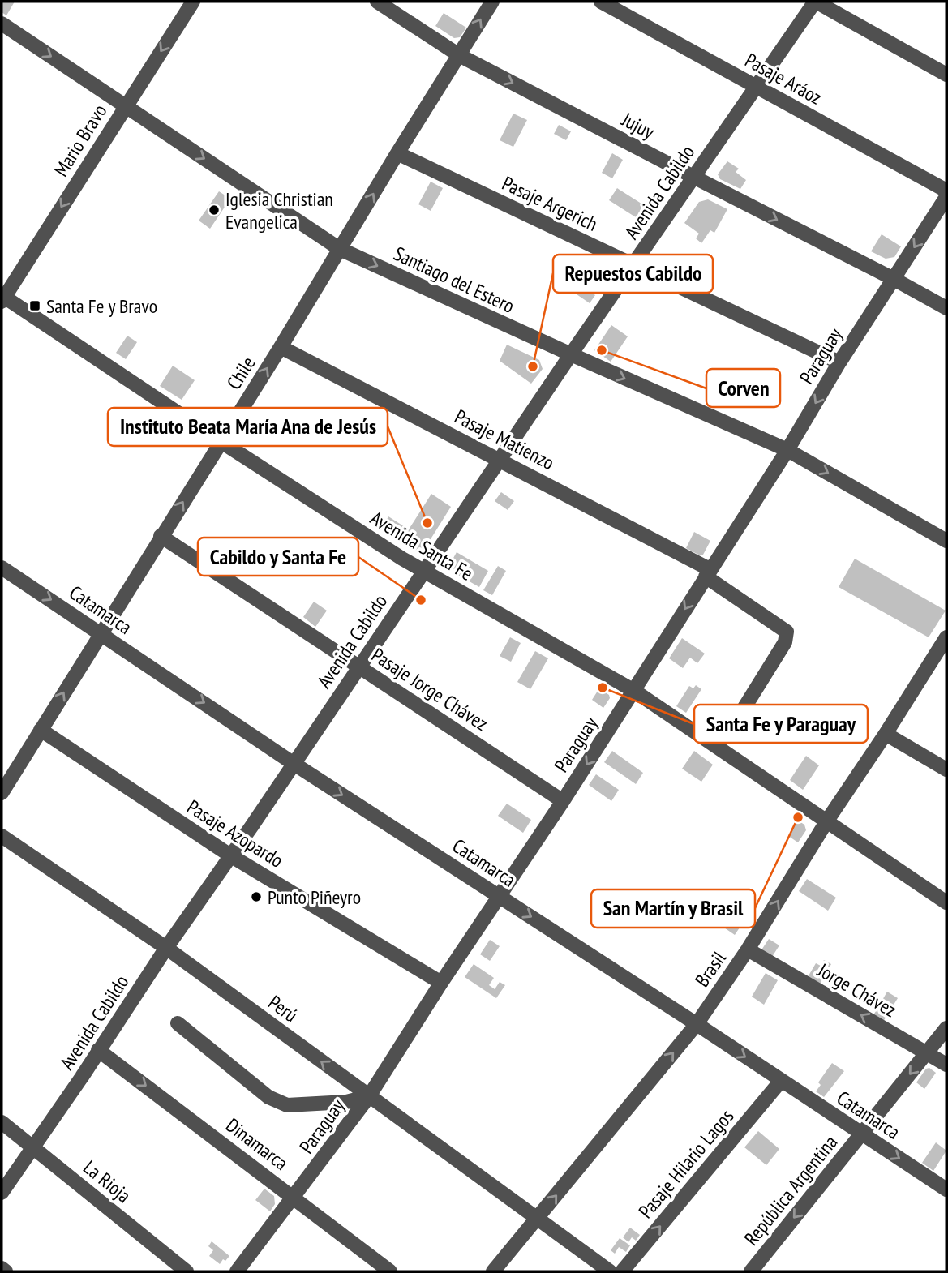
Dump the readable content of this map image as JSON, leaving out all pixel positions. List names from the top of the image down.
{
  "streets": {
    "street": [
      "Pasaje Aráoz",
      "Jujuy",
      "Mario Bravo",
      "Avenida Cabildo",
      "Pasaje Argerich",
      "Santiago del Estero",
      "Paraguay",
      "Chile",
      "Pasaje Matienzo",
      "Avenida Santa Fe",
      "Catamarca",
      "Pasaje Jorge Chávez",
      "Pasaje Azopardo",
      "Brasil",
      "Jorge Chávez",
      "Perú",
      "Dinamarca",
      "Pasaje Hilario Lagos",
      "La Rioja",
      "República Argentina"
    ]
  },
  "crossings": [
    ["Pasaje Aráoz", "Avenida Cabildo"],
    ["Jujuy", "Avenida Cabildo"],
    ["Jujuy", "Paraguay"],
    ["Jujuy", "Chile"],
    ["Mario Bravo", "Santiago del Estero"],
    ["Mario Bravo", "Avenida Santa Fe"],
    ["Avenida Cabildo", "Pasaje Argerich"],
    ["Avenida Cabildo", "Santiago del Estero"],
    ["Avenida Cabildo", "Pasaje Matienzo"],
    ["Avenida Cabildo", "Avenida Santa Fe"],
    ["Avenida Cabildo", "Catamarca"],
    ["Avenida Cabildo", "Pasaje Jorge Chávez"],
    ["Avenida Cabildo", "Pasaje Azopardo"],
    ["Avenida Cabildo", "Perú"],
    ["Avenida Cabildo", "Dinamarca"],
    ["Avenida Cabildo", "La Rioja"],
    ["Pasaje Argerich", "Paraguay"],
    ["Pasaje Argerich", "Chile"],
    ["Santiago del Estero", "Paraguay"],
    ["Santiago del Estero", "Chile"],
    ["Paraguay", "Pasaje Matienzo"],
    ["Paraguay", "Avenida Santa Fe"],
    ["Paraguay", "Catamarca"],
    ["Paraguay", "Pasaje Jorge Chávez"],
    ["Paraguay", "Pasaje Azopardo"],
    ["Paraguay", "Perú"],
    ["Paraguay", "Dinamarca"],
    ["Chile", "Pasaje Matienzo"],
    ["Chile", "Avenida Santa Fe"],
    ["Chile", "Catamarca"],
    ["Chile", "Pasaje Jorge Chávez"],
    ["Chile", "Pasaje Azopardo"],
    ["Avenida Santa Fe", "Brasil"],
    ["Catamarca", "Brasil"],
    ["Catamarca", "Pasaje Hilario Lagos"],
    ["Catamarca", "República Argentina"],
    ["Brasil", "Jorge Chávez"],
    ["Brasil", "Perú"],
    ["Jorge Chávez", "República Argentina"]
  ],
  "one_way": [
    "Jujuy",
    "Mario Bravo",
    "Santiago del Estero",
    "Paraguay",
    "Chile",
    "Catamarca",
    "Brasil",
    "Jorge Chávez",
    "Dinamarca",
    "Pasaje Hilario Lagos",
    "República Argentina"
  ],
  "places": {
    "other": [
      "Iglesia Christian Evangelica",
      "Corven",
      "Repuestos Cabildo",
      "Instituto Beata María Ana de Jesús",
      "Cabildo y Santa Fe",
      "Santa Fe y Paraguay",
      "San Martín y Brasil",
      "Punto Piñeyro"
    ],
    "transit": ["Santa Fe y Bravo"]
  }
}
